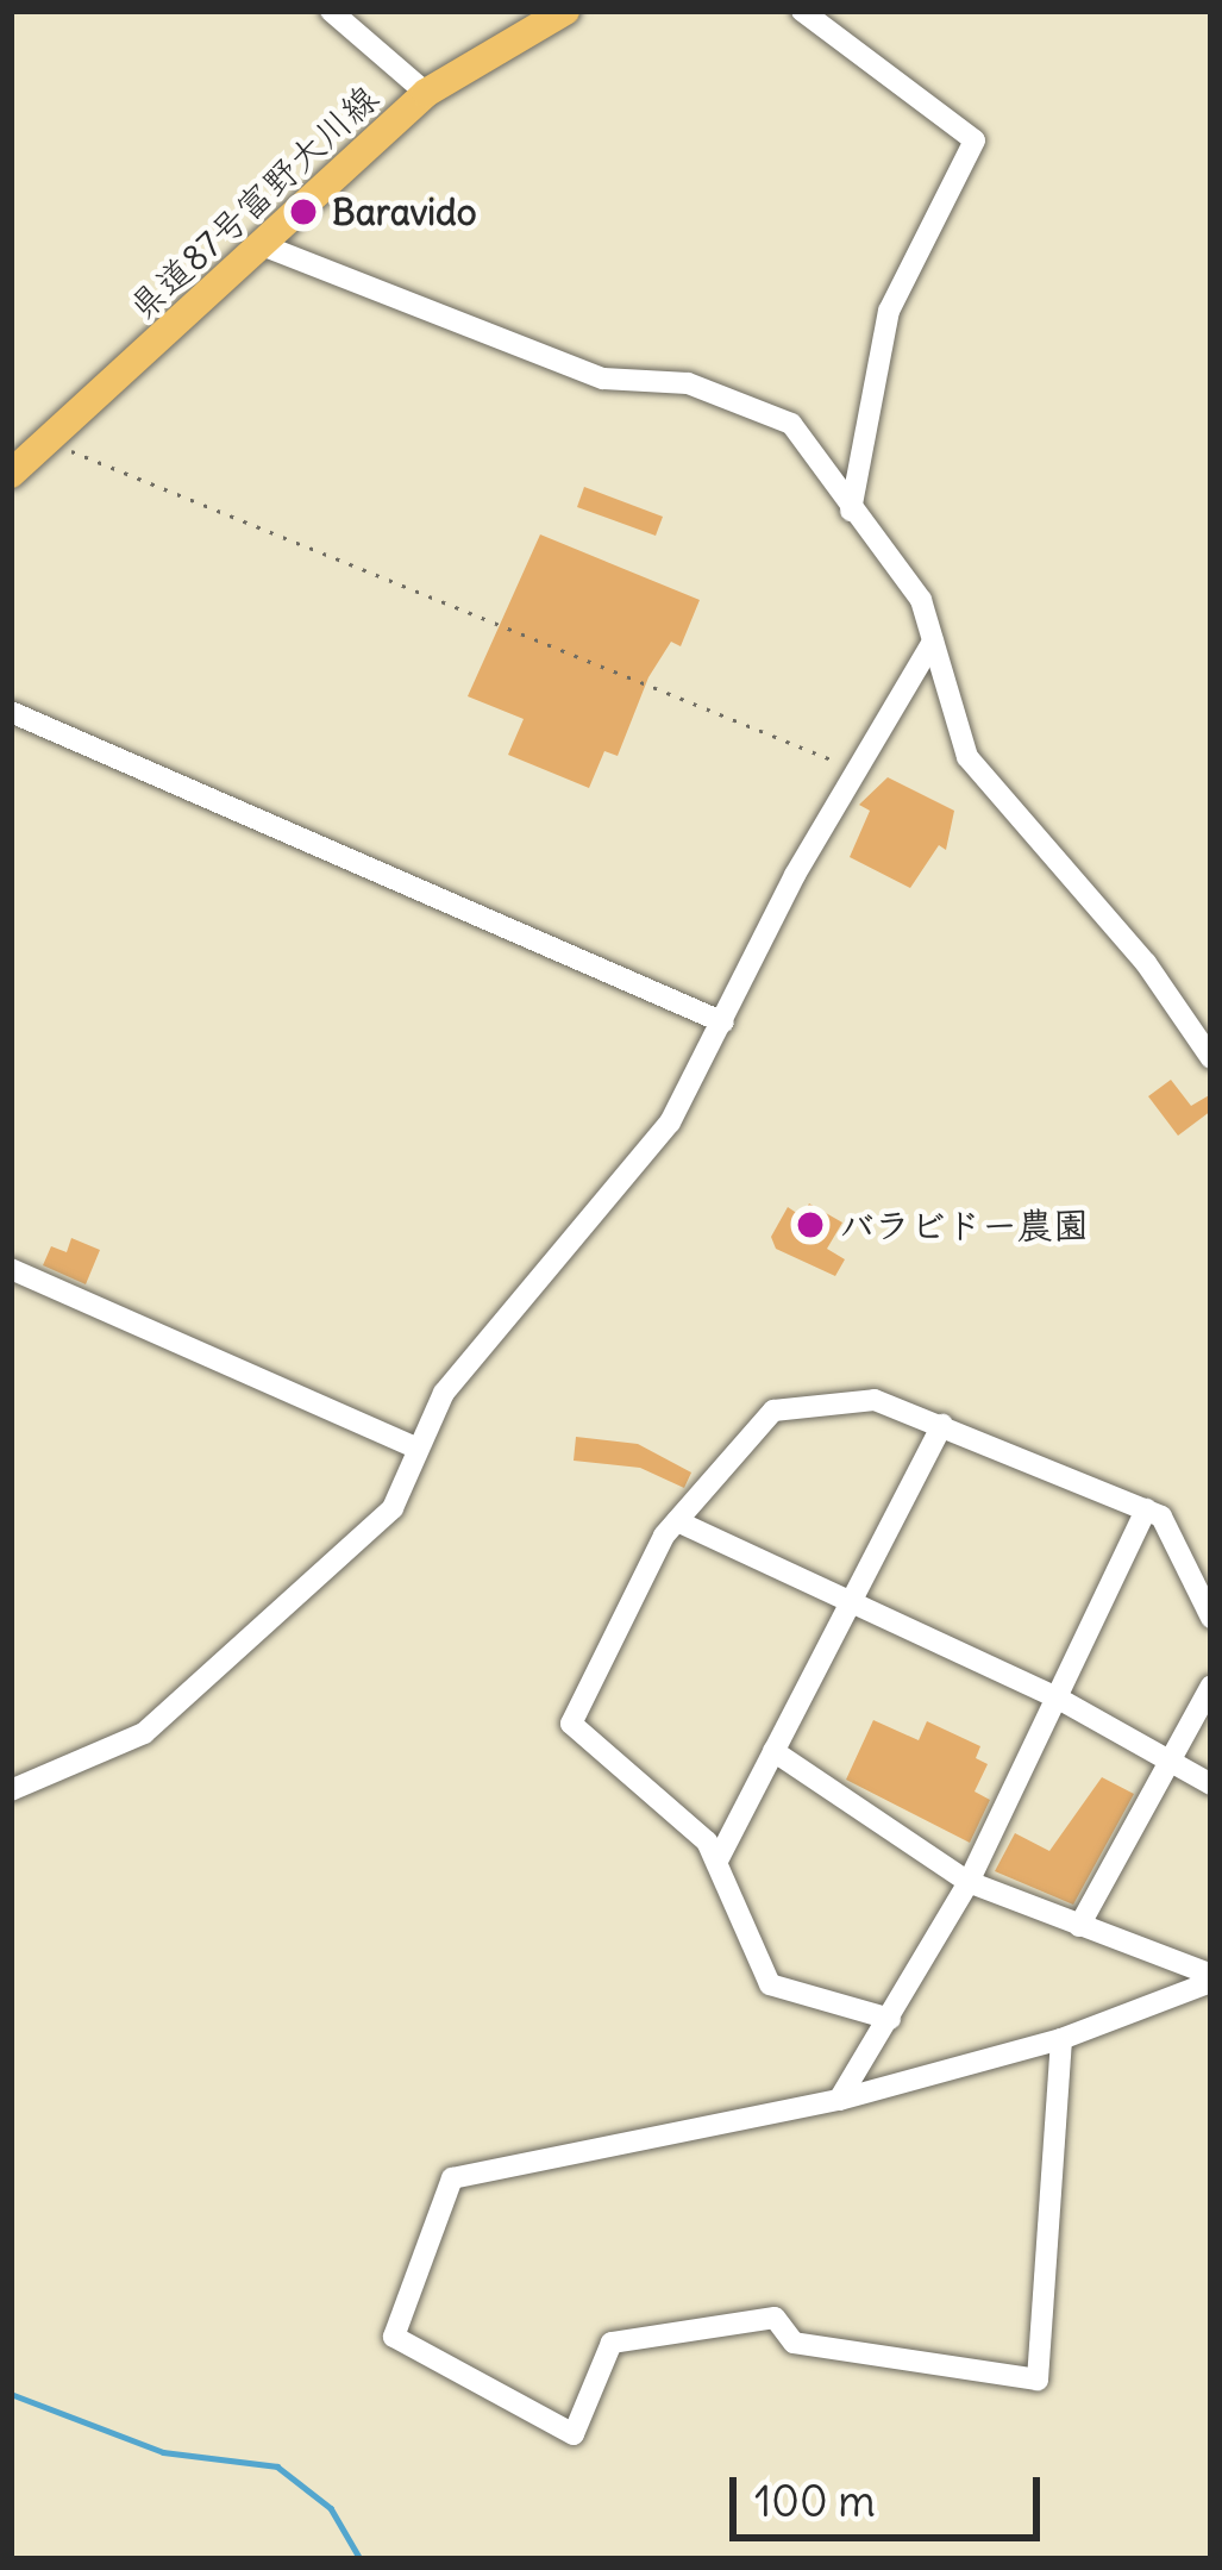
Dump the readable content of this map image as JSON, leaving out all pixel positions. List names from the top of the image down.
{
  "streets": {
    "main road": ["県道87号富野大川線"]
  },
  "places": ["Baravido", "バラビドー農園"],
  "scale_bar": "100 m"
}
